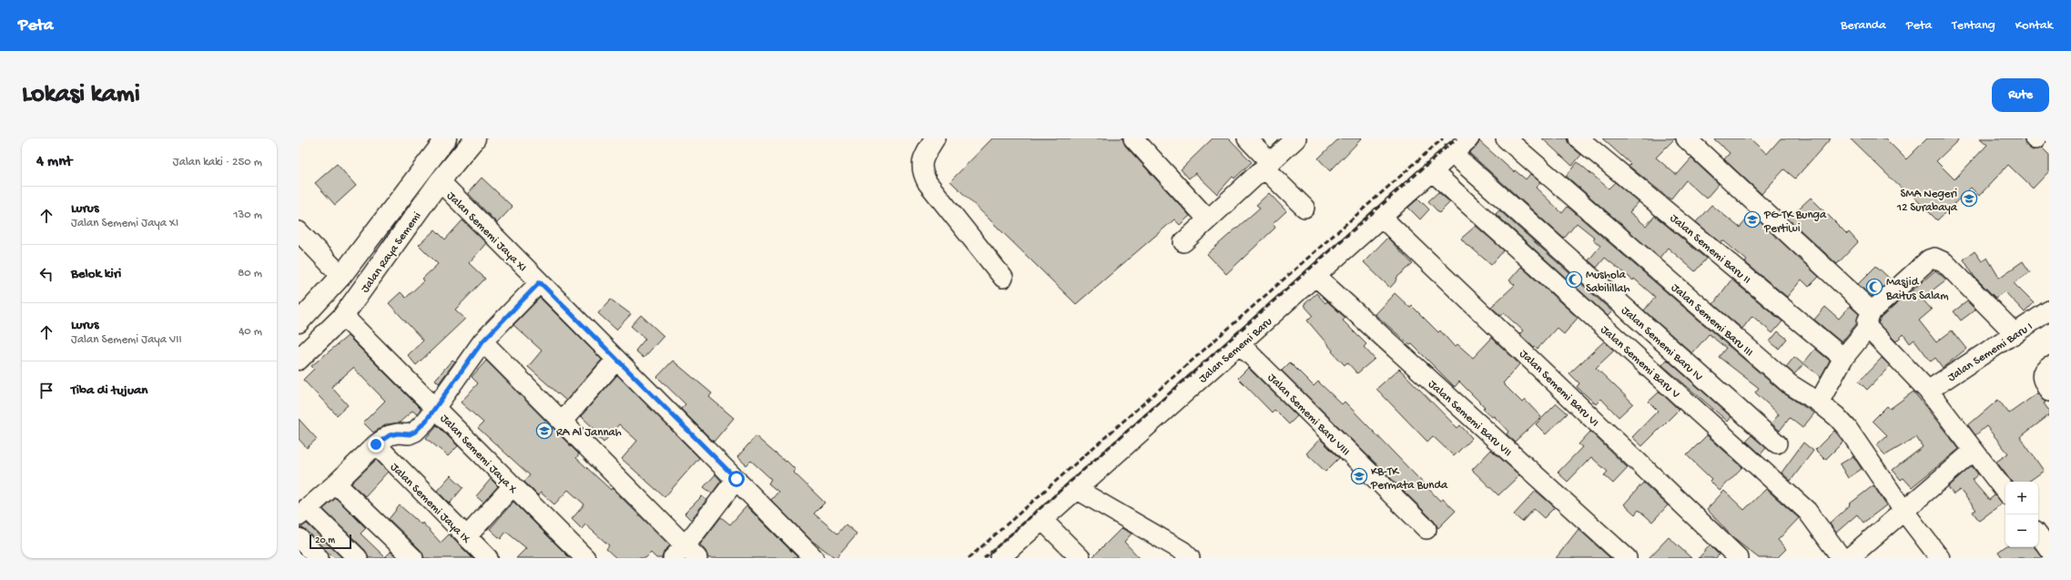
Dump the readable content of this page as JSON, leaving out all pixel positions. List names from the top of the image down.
{
  "streets": {
    "main road": ["Jalan Raya Sememi"],
    "street": [
      "Jalan Sememi Jaya XI",
      "Jalan Sememi Baru II",
      "Jalan Sememi Baru III",
      "Jalan Sememi Baru IV",
      "Jalan Sememi Baru",
      "Jalan Sememi Baru I",
      "Jalan Sememi Baru V",
      "Jalan Sememi Baru VI",
      "Jalan Sememi Baru VIII",
      "Jalan Sememi Baru VII",
      "Jalan Sememi Jaya X",
      "Jalan Sememi Jaya IX"
    ]
  },
  "crossings": [
    ["Jalan Sememi Jaya XI", "Jalan Raya Sememi"],
    ["Jalan Raya Sememi", "Jalan Sememi Jaya X"],
    ["Jalan Sememi Baru IV", "Jalan Sememi Baru"],
    ["Jalan Sememi Baru", "Jalan Sememi Baru V"],
    ["Jalan Sememi Baru", "Jalan Sememi Baru VI"],
    ["Jalan Sememi Baru", "Jalan Sememi Baru VIII"],
    ["Jalan Sememi Baru", "Jalan Sememi Baru VII"]
  ],
  "places": {
    "school or university": [
      "SMA Negeri 12 Surabaya",
      "PG-TK Bunga Pertiwi",
      "RA Al Jannah",
      "KB-TK Permata Bunda"
    ],
    "mosque": ["Mushola Sabilillah", "Masjid Baitus Salam"]
  },
  "scale_bar": "20 m",
  "page": {
    "header": "Peta",
    "nav": [
      "Beranda",
      "Peta",
      "Tentang",
      "Kontak"
    ],
    "buttons": "Rute",
    "title": "Lokasi kami",
    "heading": ["4 mnt", "Jalan kaki · 250 m"],
    "list": [
      ["Lurus", "Jalan Sememi Jaya XI", "130 m"],
      ["Belok kiri", "80 m"],
      ["Lurus", "Jalan Sememi Jaya VII", "40 m"],
      "Tiba di tujuan"
    ],
    "map_buttons": ["+", "−"],
    "scale": "20 m"
  }
}
